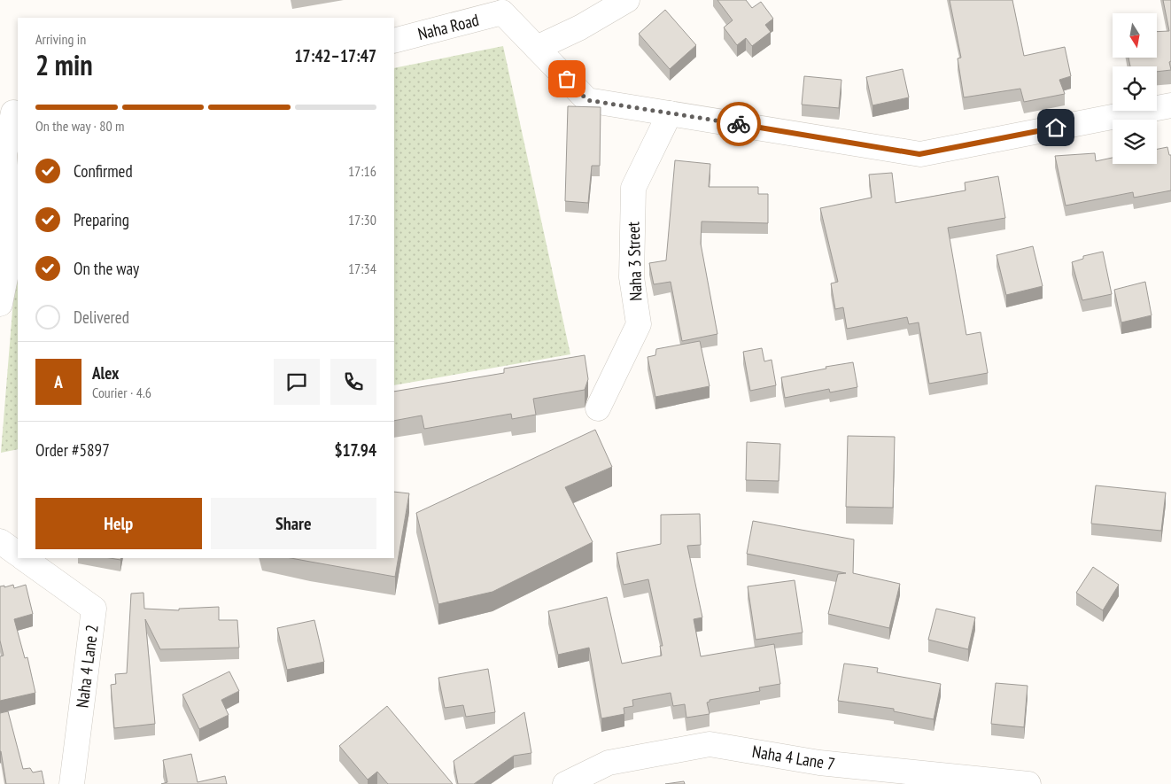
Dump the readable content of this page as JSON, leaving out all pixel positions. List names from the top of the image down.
{
  "streets": {
    "street": [
      "Naha Road",
      "Naha 3 Street",
      "Naha 4 Lane 2",
      "Naha 4 Lane 7"
    ]
  },
  "north": "bottom",
  "page": {
    "heading": ["2 min", "Arriving in", "17:42–17:47"],
    "panel": [
      "Alex",
      "Courier · 4.6",
      "Order #5897",
      "$17.94"
    ],
    "bar": "On the way · 80 m",
    "list": [
      ["Confirmed", "17:16"],
      ["Preparing", "17:30"],
      ["On the way", "17:34"],
      "Delivered"
    ],
    "round": "A",
    "buttons": ["Help", "Share"]
  }
}
